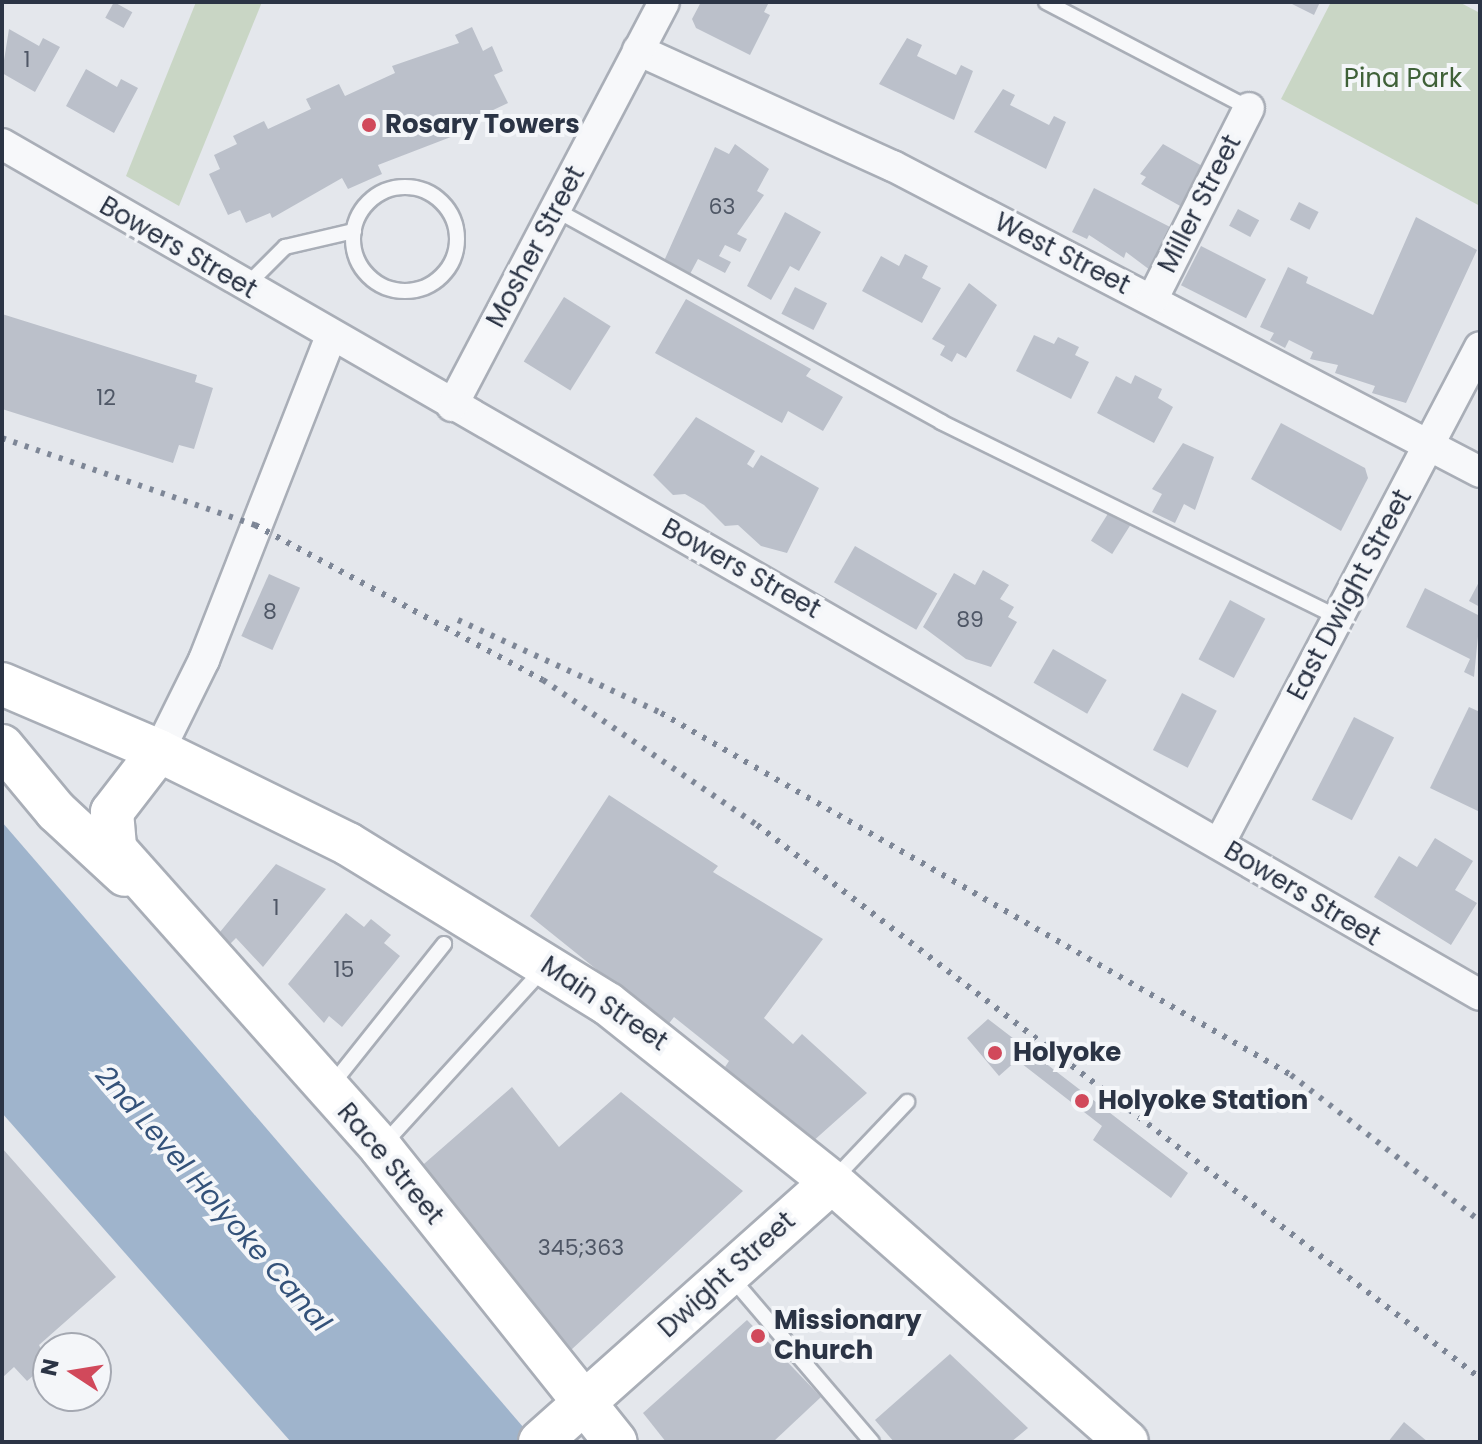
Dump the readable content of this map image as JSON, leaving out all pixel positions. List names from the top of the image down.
{
  "streets": {
    "street": [
      "Miller Street",
      "Mosher Street",
      "Bowers Street",
      "West Street",
      "East Dwight Street",
      "Main Street",
      "Race Street",
      "Dwight Street"
    ]
  },
  "crossings": [
    ["Miller Street", "West Street"],
    ["Mosher Street", "Bowers Street"],
    ["Mosher Street", "West Street"],
    ["Bowers Street", "East Dwight Street"],
    ["West Street", "East Dwight Street"],
    ["Main Street", "Race Street"],
    ["Main Street", "Dwight Street"],
    ["Race Street", "Dwight Street"]
  ],
  "water": ["2nd Level Holyoke Canal"],
  "parks": ["Pina Park"],
  "places": [
    "Rosary Towers",
    "Holyoke",
    "Holyoke Station",
    "Missionary Church"
  ],
  "house_numbers": [
    "1",
    "63",
    "12",
    "8",
    "89",
    "1",
    "15",
    "345;363"
  ],
  "north": "left"
}
